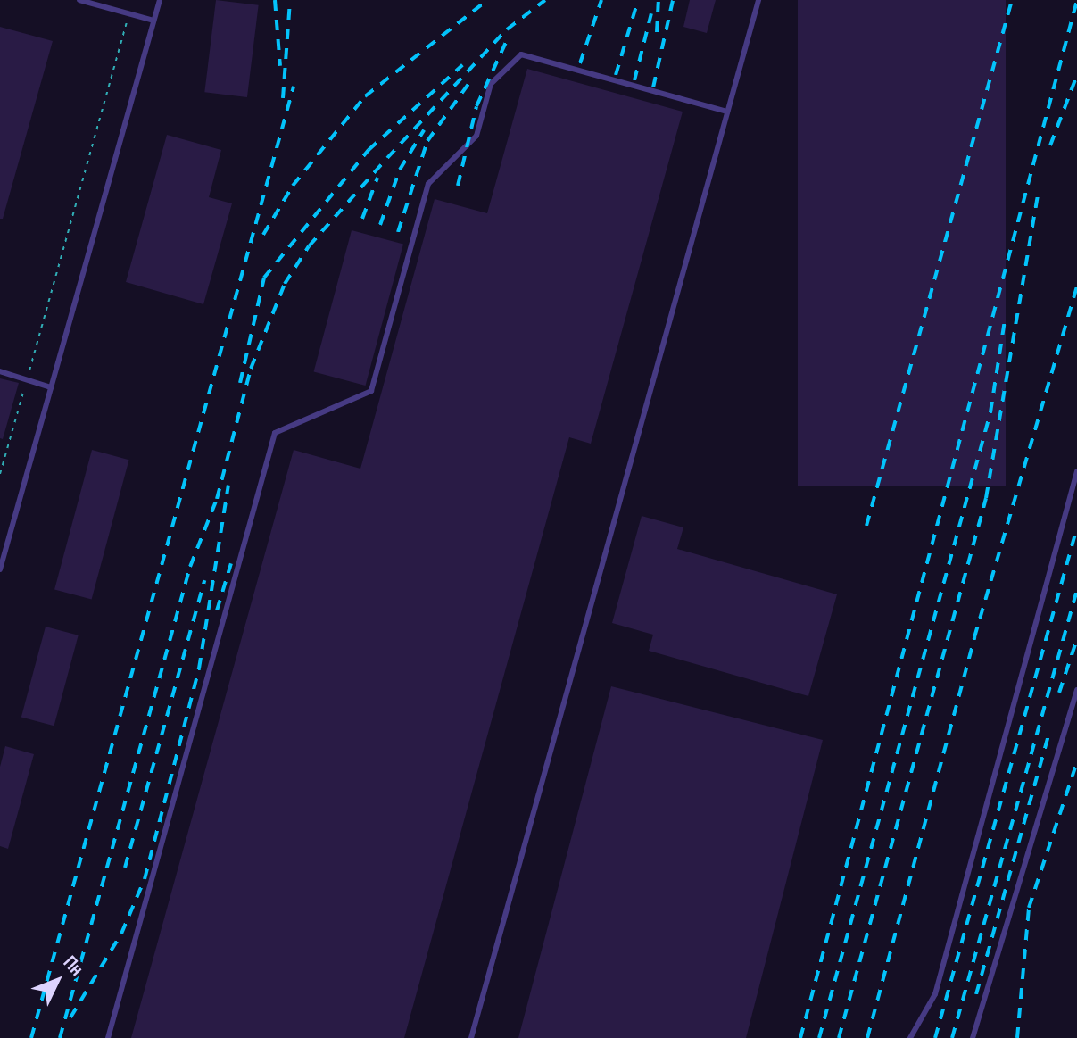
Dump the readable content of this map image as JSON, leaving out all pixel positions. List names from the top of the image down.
{
  "north": "top right"
}
